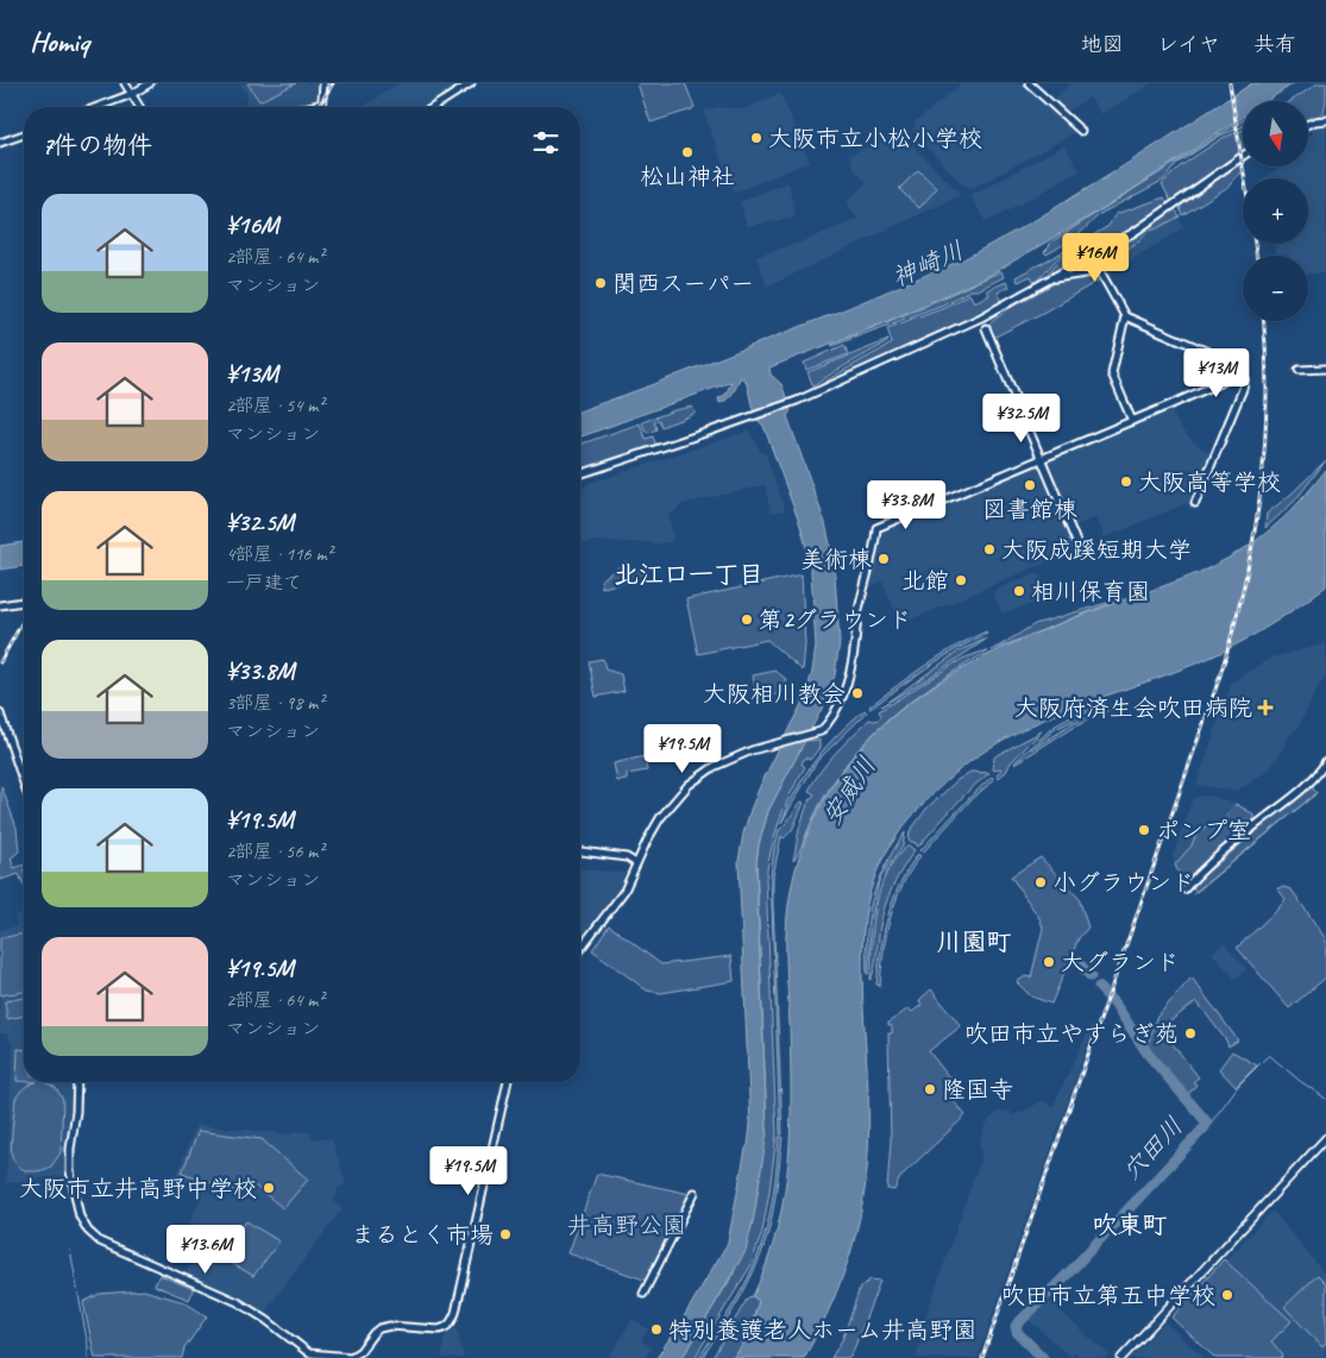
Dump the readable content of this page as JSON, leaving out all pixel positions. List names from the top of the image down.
{
  "districts": ["北江口一丁目", "川園町", "吹東町"],
  "water": ["神崎川", "安威川", "穴田川"],
  "parks": ["井高野公園"],
  "places": {
    "other": [
      "大阪市立小松小学校",
      "松山神社",
      "関西スーパー",
      "大阪高等学校",
      "図書館棟",
      "大阪成蹊短期大学",
      "美術棟",
      "北館",
      "相川保育園",
      "第2グラウンド",
      "大阪相川教会",
      "ポンプ室",
      "小グラウンド",
      "大グランド",
      "吹田市立やすらぎ苑",
      "隆国寺",
      "大阪市立井高野中学校",
      "まるとく市場",
      "吹田市立第五中学校",
      "特別養護老人ホーム井高野園"
    ],
    "health": ["大阪府済生会吹田病院"]
  },
  "north": "bottom",
  "page": {
    "header": "Homiq",
    "nav": ["地図", "レイヤ", "共有"],
    "map_buttons": ["+", "−"],
    "heading": "7件の物件",
    "list": [
      {
        "name": "¥16M",
        "note": "2部屋 · 64 m² · マンション"
      },
      {
        "name": "¥13M",
        "note": "2部屋 · 54 m² · マンション"
      },
      {
        "name": "¥32.5M",
        "note": "4部屋 · 116 m² · 一戸建て"
      },
      {
        "name": "¥33.8M",
        "note": "3部屋 · 98 m² · マンション"
      },
      {
        "name": "¥19.5M",
        "note": "2部屋 · 56 m² · マンション"
      },
      {
        "name": "¥19.5M",
        "note": "2部屋 · 64 m² · マンション"
      }
    ],
    "price": [
      "¥16M",
      "¥13M",
      "¥32.5M",
      "¥33.8M",
      "¥19.5M",
      "¥19.5M",
      "¥13.6M"
    ]
  }
}
